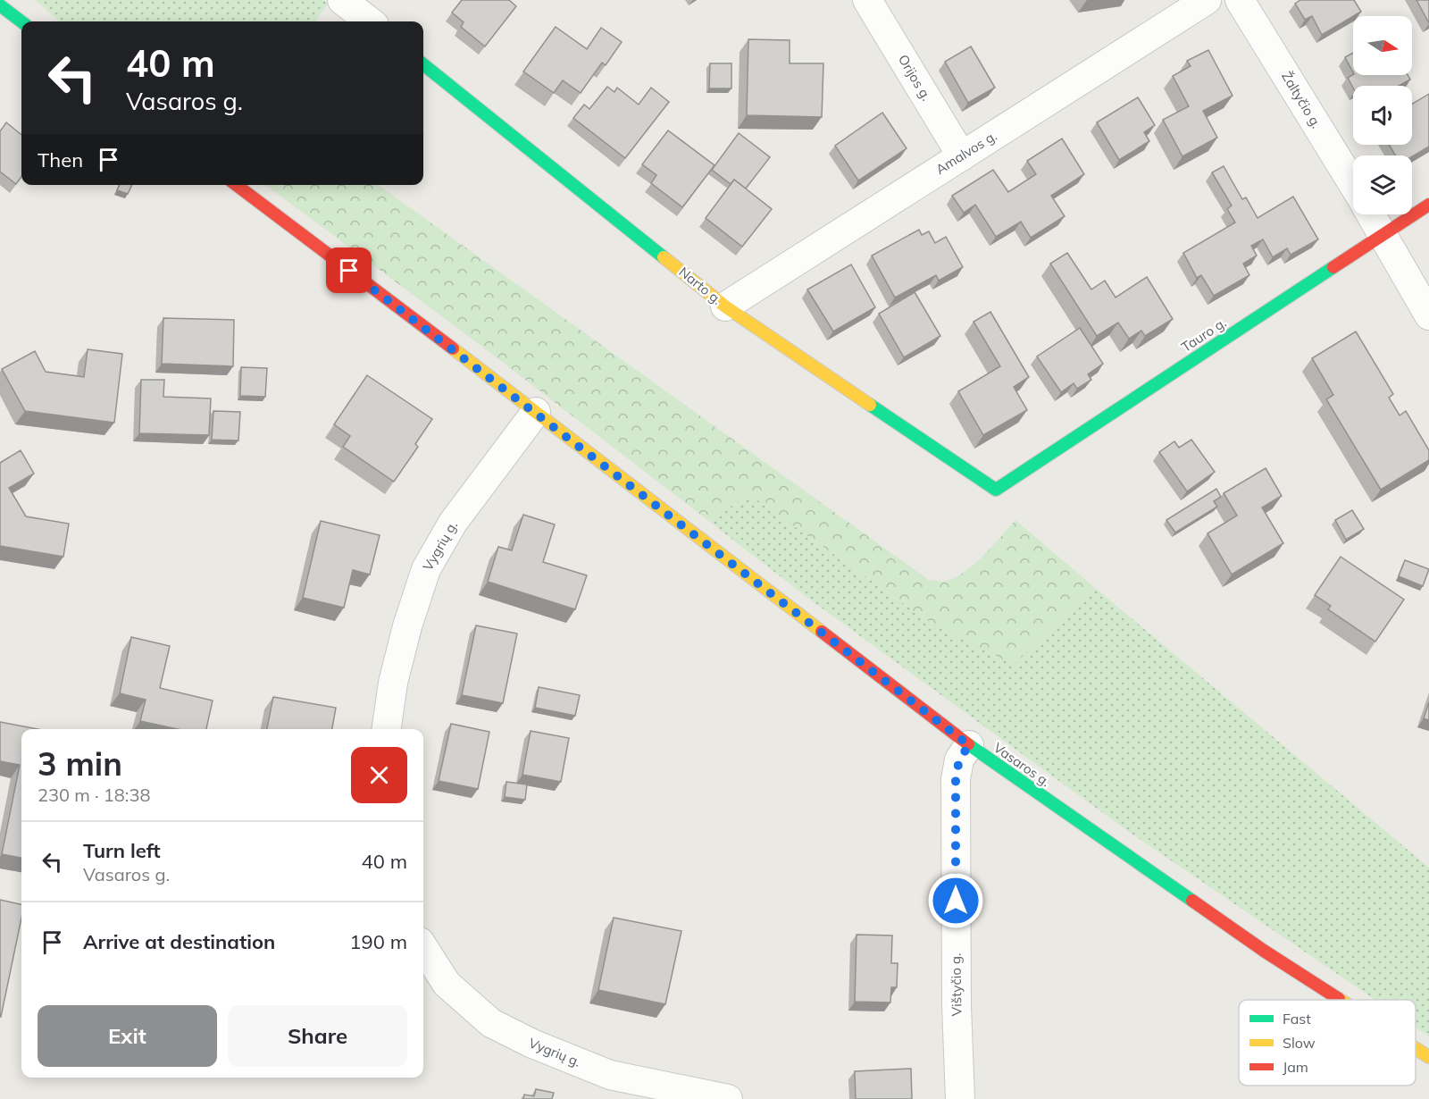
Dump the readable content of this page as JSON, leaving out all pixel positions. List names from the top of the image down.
{
  "streets": {
    "main road": ["Narto g.", "Tauro g.", "Vasaros g."],
    "street": [
      "Orijos g.",
      "Žaltyčio g.",
      "Amalvos g.",
      "Vygrių g.",
      "Vištyčio g."
    ]
  },
  "crossings": [
    ["Orijos g.", "Amalvos g."],
    ["Amalvos g.", "Narto g."],
    ["Narto g.", "Tauro g."],
    ["Vygrių g.", "Vasaros g."],
    ["Vasaros g.", "Vištyčio g."]
  ],
  "legend": ["Fast", "Slow", "Jam"],
  "north": "right",
  "page": {
    "turn": ["40 m", "Vasaros g."],
    "then": "Then",
    "heading": ["3 min", "230 m · 18:38"],
    "list": [
      {
        "name": "Turn left",
        "note": "Vasaros g.",
        "value": "40 m"
      },
      {
        "name": "Arrive at destination",
        "value": "190 m"
      }
    ],
    "buttons": ["Exit", "Share"]
  }
}
